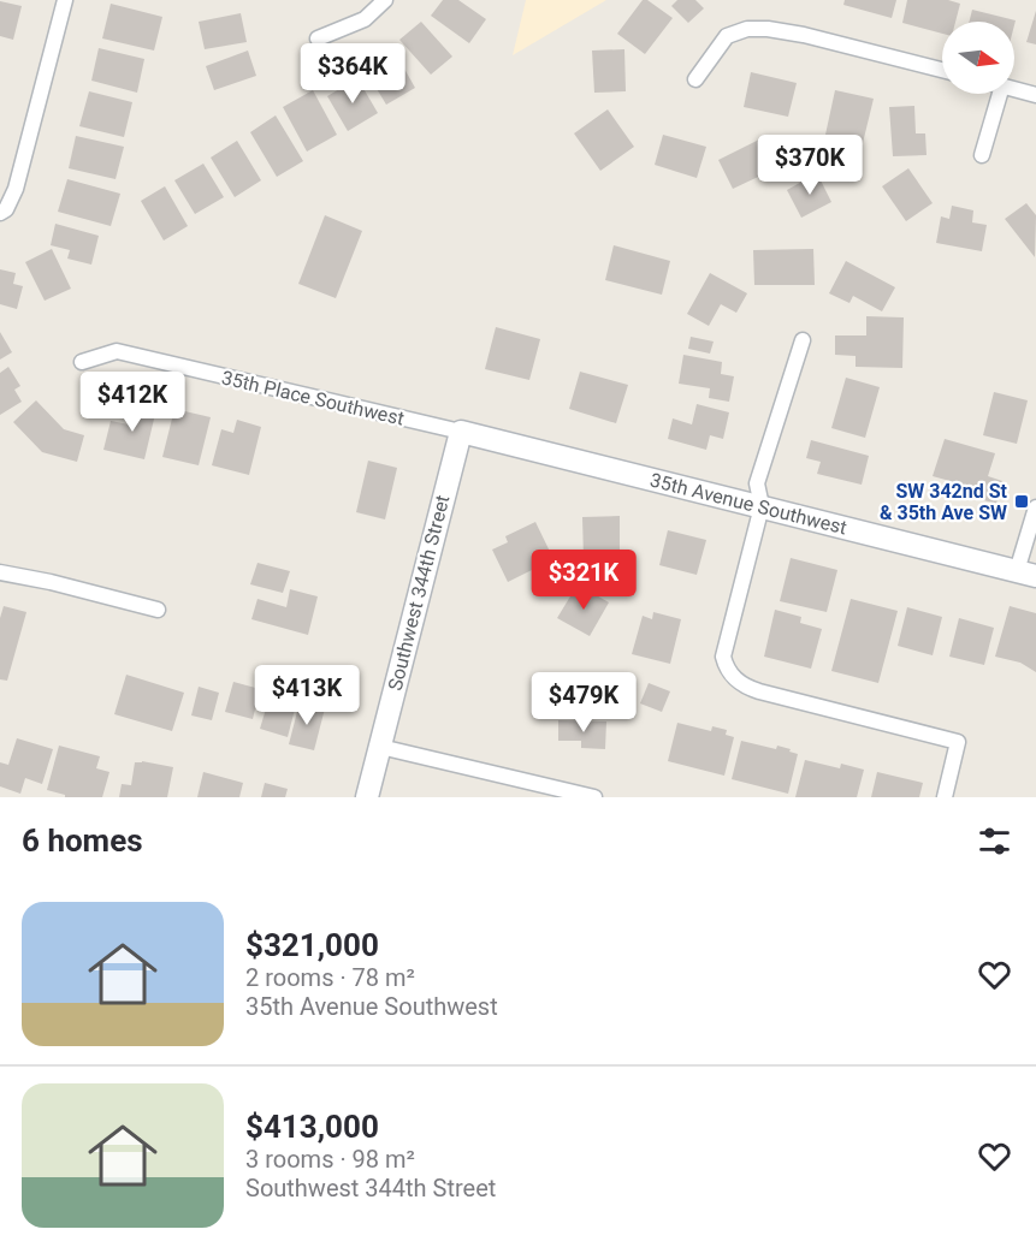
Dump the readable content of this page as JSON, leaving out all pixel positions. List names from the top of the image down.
{
  "streets": {
    "street": ["35th Place Southwest", "35th Avenue Southwest", "Southwest 344th Street"]
  },
  "crossings": [
    ["35th Place Southwest", "35th Avenue Southwest"],
    ["35th Place Southwest", "Southwest 344th Street"],
    ["35th Avenue Southwest", "Southwest 344th Street"]
  ],
  "places": {
    "transit": ["SW 342nd St & 35th Ave SW"]
  },
  "north": "right",
  "page": {
    "price": [
      "$364K",
      "$370K",
      "$412K",
      "$321K",
      "$413K",
      "$479K"
    ],
    "heading": "6 homes",
    "list": [
      {
        "name": "$321,000",
        "note": "2 rooms · 78 m² · 35th Avenue Southwest"
      },
      {
        "name": "$413,000",
        "note": "3 rooms · 98 m² · Southwest 344th Street"
      }
    ]
  }
}
